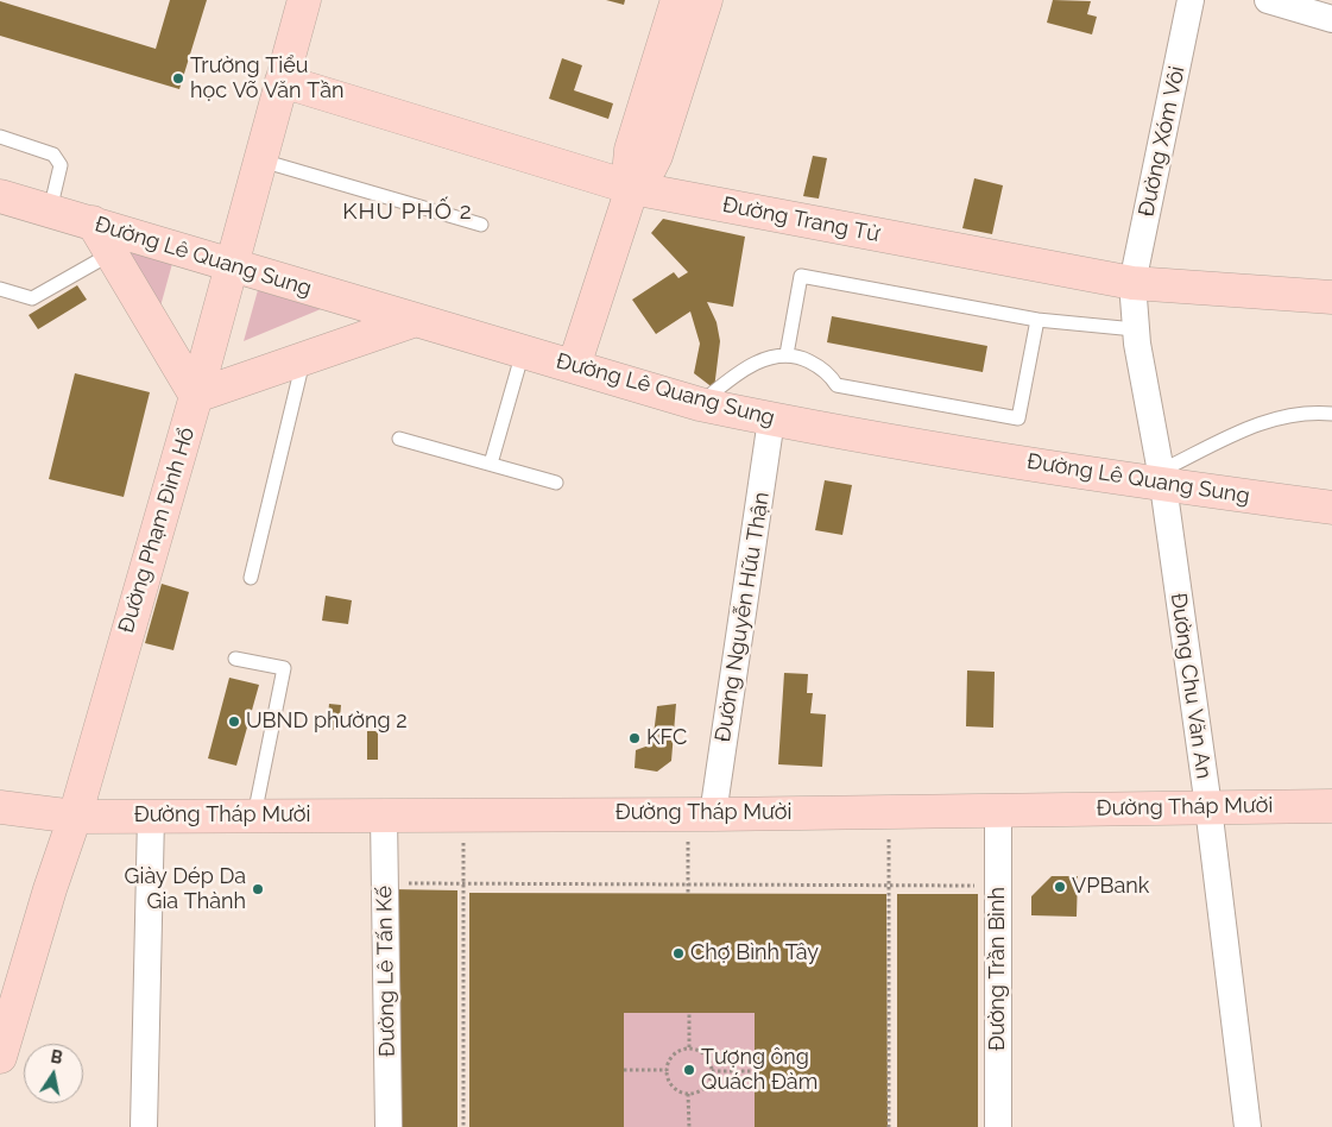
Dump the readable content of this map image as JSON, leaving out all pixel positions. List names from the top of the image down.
{
  "streets": {
    "main road": [
      "Đường Trang Tử",
      "Đường Lê Quang Sung",
      "Đường Phạm Đình Hổ",
      "Đường Tháp Mười"
    ],
    "street": [
      "Đường Xóm Vôi",
      "Đường Nguyễn Hữu Thận",
      "Đường Chu Văn An",
      "Đường Trần Bình",
      "Đường Lê Tấn Kế"
    ]
  },
  "crossings": [
    ["Đường Xóm Vôi", "Đường Trang Tử"],
    ["Đường Xóm Vôi", "Đường Chu Văn An"],
    ["Đường Trang Tử", "Đường Phạm Đình Hổ"],
    ["Đường Trang Tử", "Đường Chu Văn An"],
    ["Đường Lê Quang Sung", "Đường Phạm Đình Hổ"],
    ["Đường Lê Quang Sung", "Đường Nguyễn Hữu Thận"],
    ["Đường Lê Quang Sung", "Đường Chu Văn An"],
    ["Đường Phạm Đình Hổ", "Đường Tháp Mười"],
    ["Đường Nguyễn Hữu Thận", "Đường Tháp Mười"],
    ["Đường Chu Văn An", "Đường Tháp Mười"],
    ["Đường Tháp Mười", "Đường Trần Bình"],
    ["Đường Tháp Mười", "Đường Lê Tấn Kế"]
  ],
  "districts": ["KHU PHỐ 2"],
  "places": [
    "Trường Tiểu học Võ Văn Tần",
    "UBND phường 2",
    "KFC",
    "VPBank",
    "Giày Dép Da Gia Thành",
    "Chợ Bình Tây",
    "Tượng ông Quách Đàm"
  ],
  "north": "top"
}
